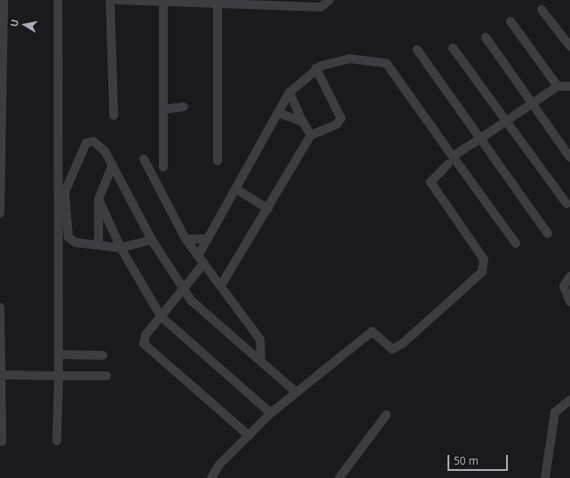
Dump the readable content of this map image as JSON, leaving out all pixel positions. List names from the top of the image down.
{
  "scale_bar": "50 m",
  "north": "left"
}
